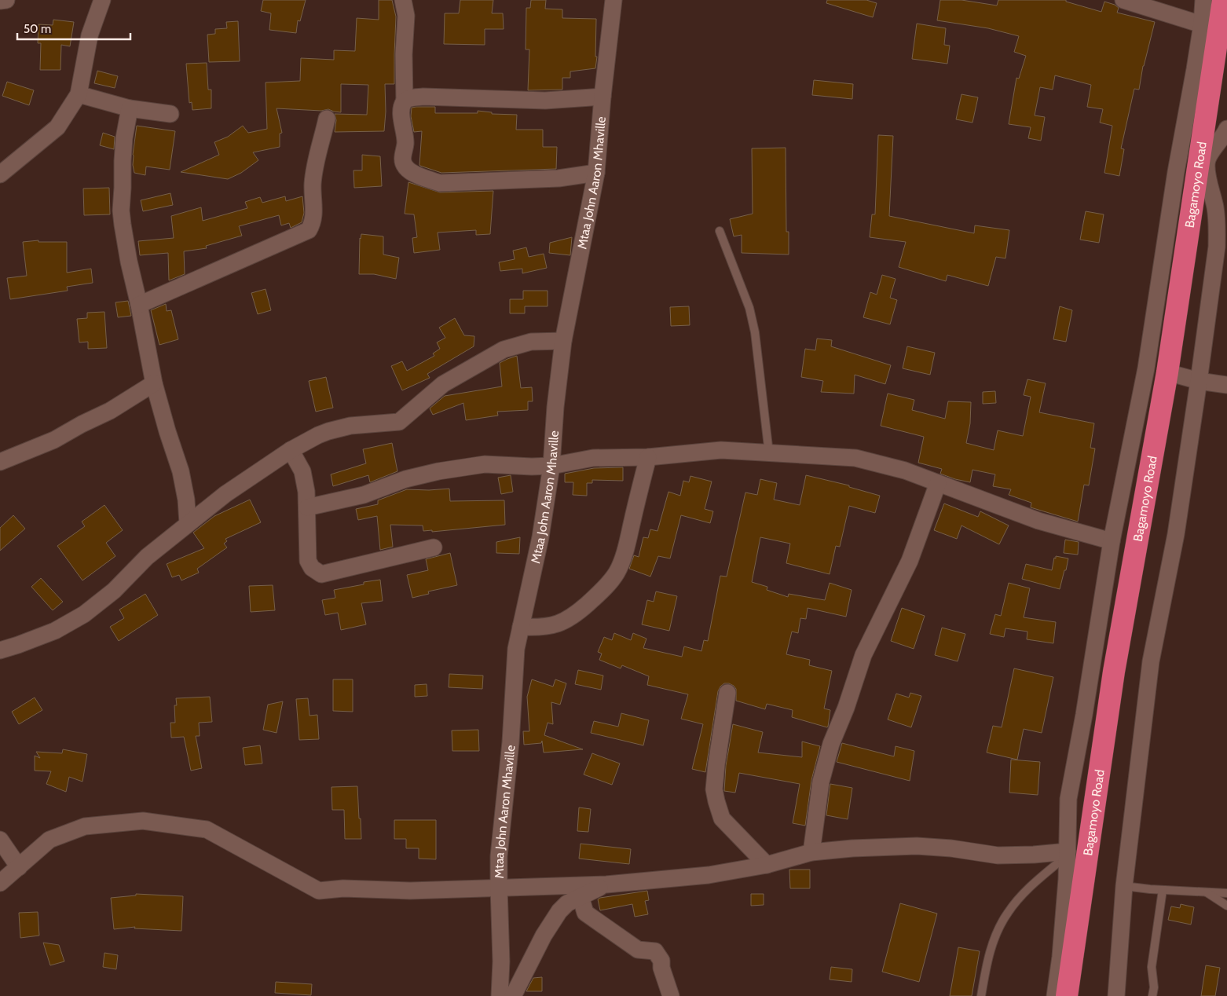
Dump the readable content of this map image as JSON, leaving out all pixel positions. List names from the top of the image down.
{
  "streets": {
    "highway": ["Bagamoyo Road"],
    "street": ["Mtaa John Aaron Mhaville"]
  },
  "scale_bar": "50 m"
}
